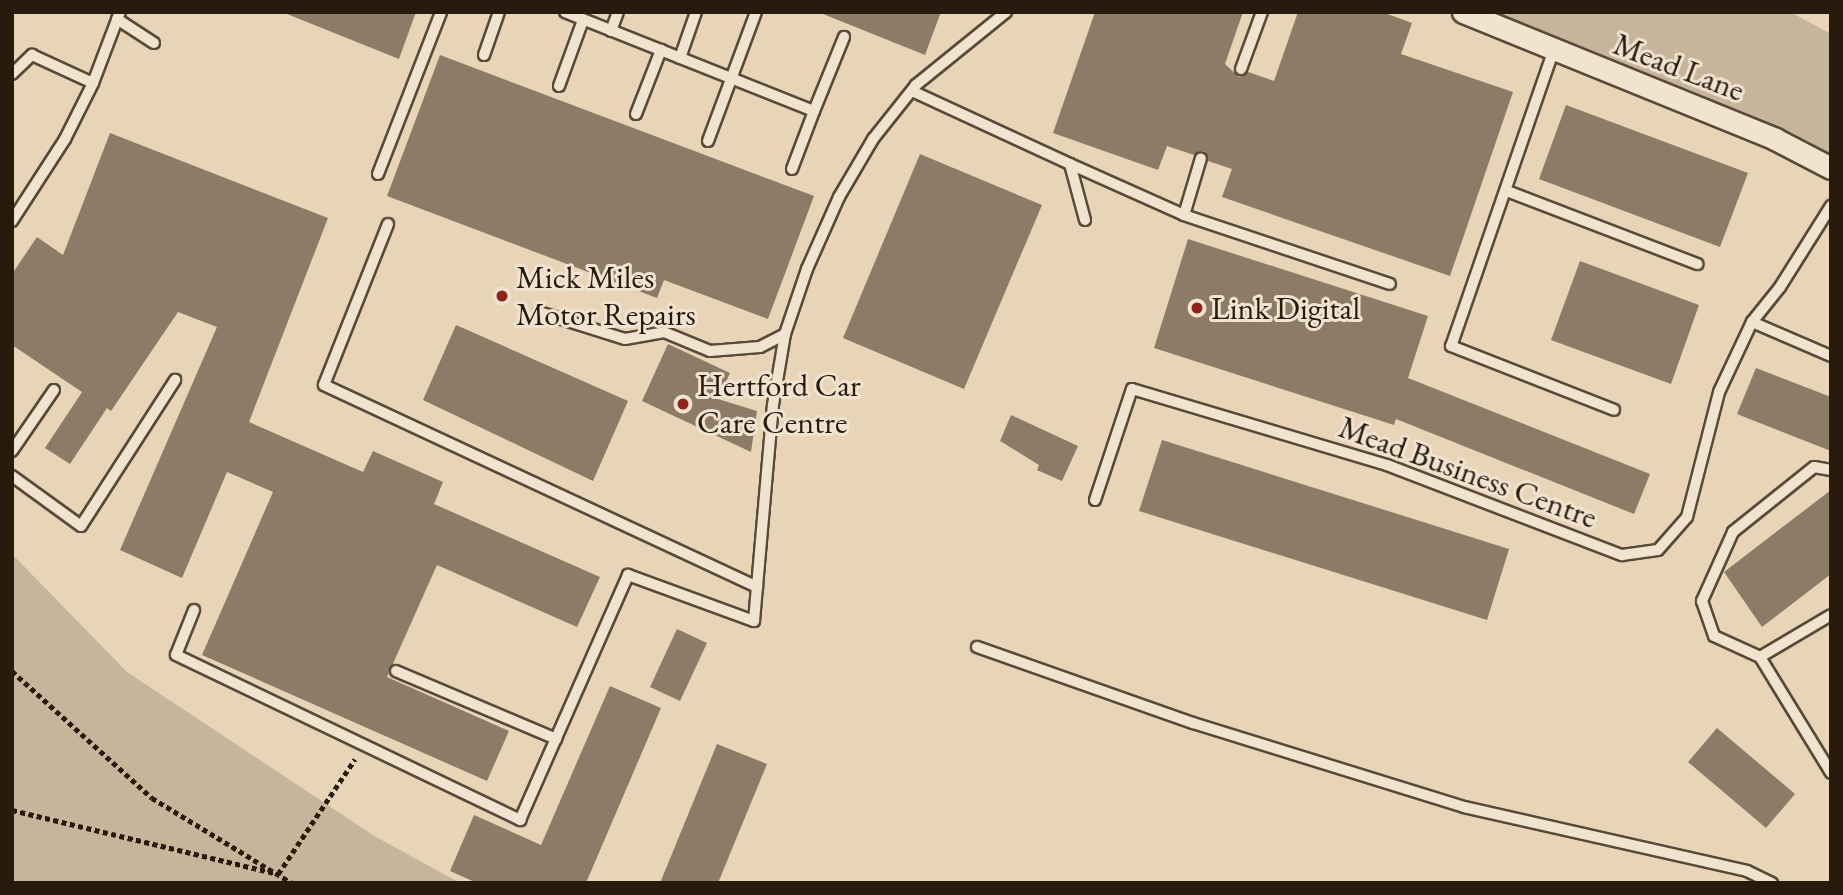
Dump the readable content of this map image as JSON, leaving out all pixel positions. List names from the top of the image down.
{
  "streets": {
    "street": ["Mead Lane"],
    "lane": ["Mead Business Centre"]
  },
  "places": ["Mick Miles Motor Repairs", "Link Digital", "Hertford Car Care Centre"]
}
